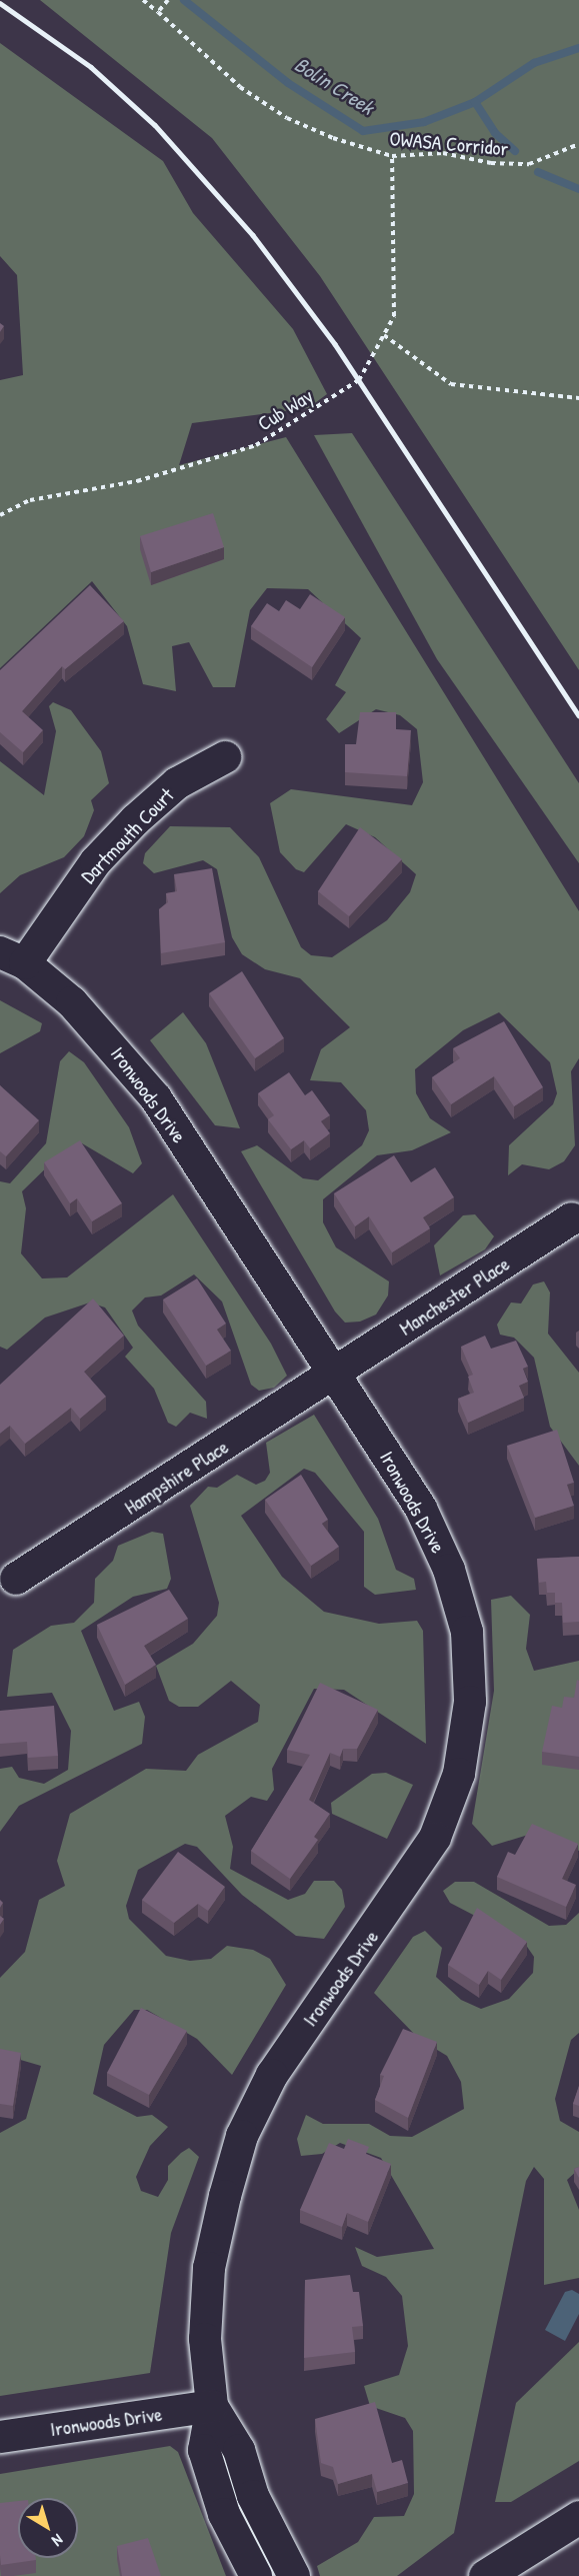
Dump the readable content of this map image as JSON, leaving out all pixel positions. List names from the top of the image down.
{
  "streets": {
    "street": [
      "Dartmouth Court",
      "Ironwoods Drive",
      "Manchester Place",
      "Hampshire Place"
    ],
    "path": ["OWASA Corridor", "Cub Way"]
  },
  "crossings": [
    ["OWASA Corridor", "Cub Way"],
    ["Dartmouth Court", "Ironwoods Drive"],
    ["Ironwoods Drive", "Manchester Place"],
    ["Ironwoods Drive", "Hampshire Place"],
    ["Manchester Place", "Hampshire Place"]
  ],
  "water": ["Bolin Creek"],
  "north": "bottom right"
}
